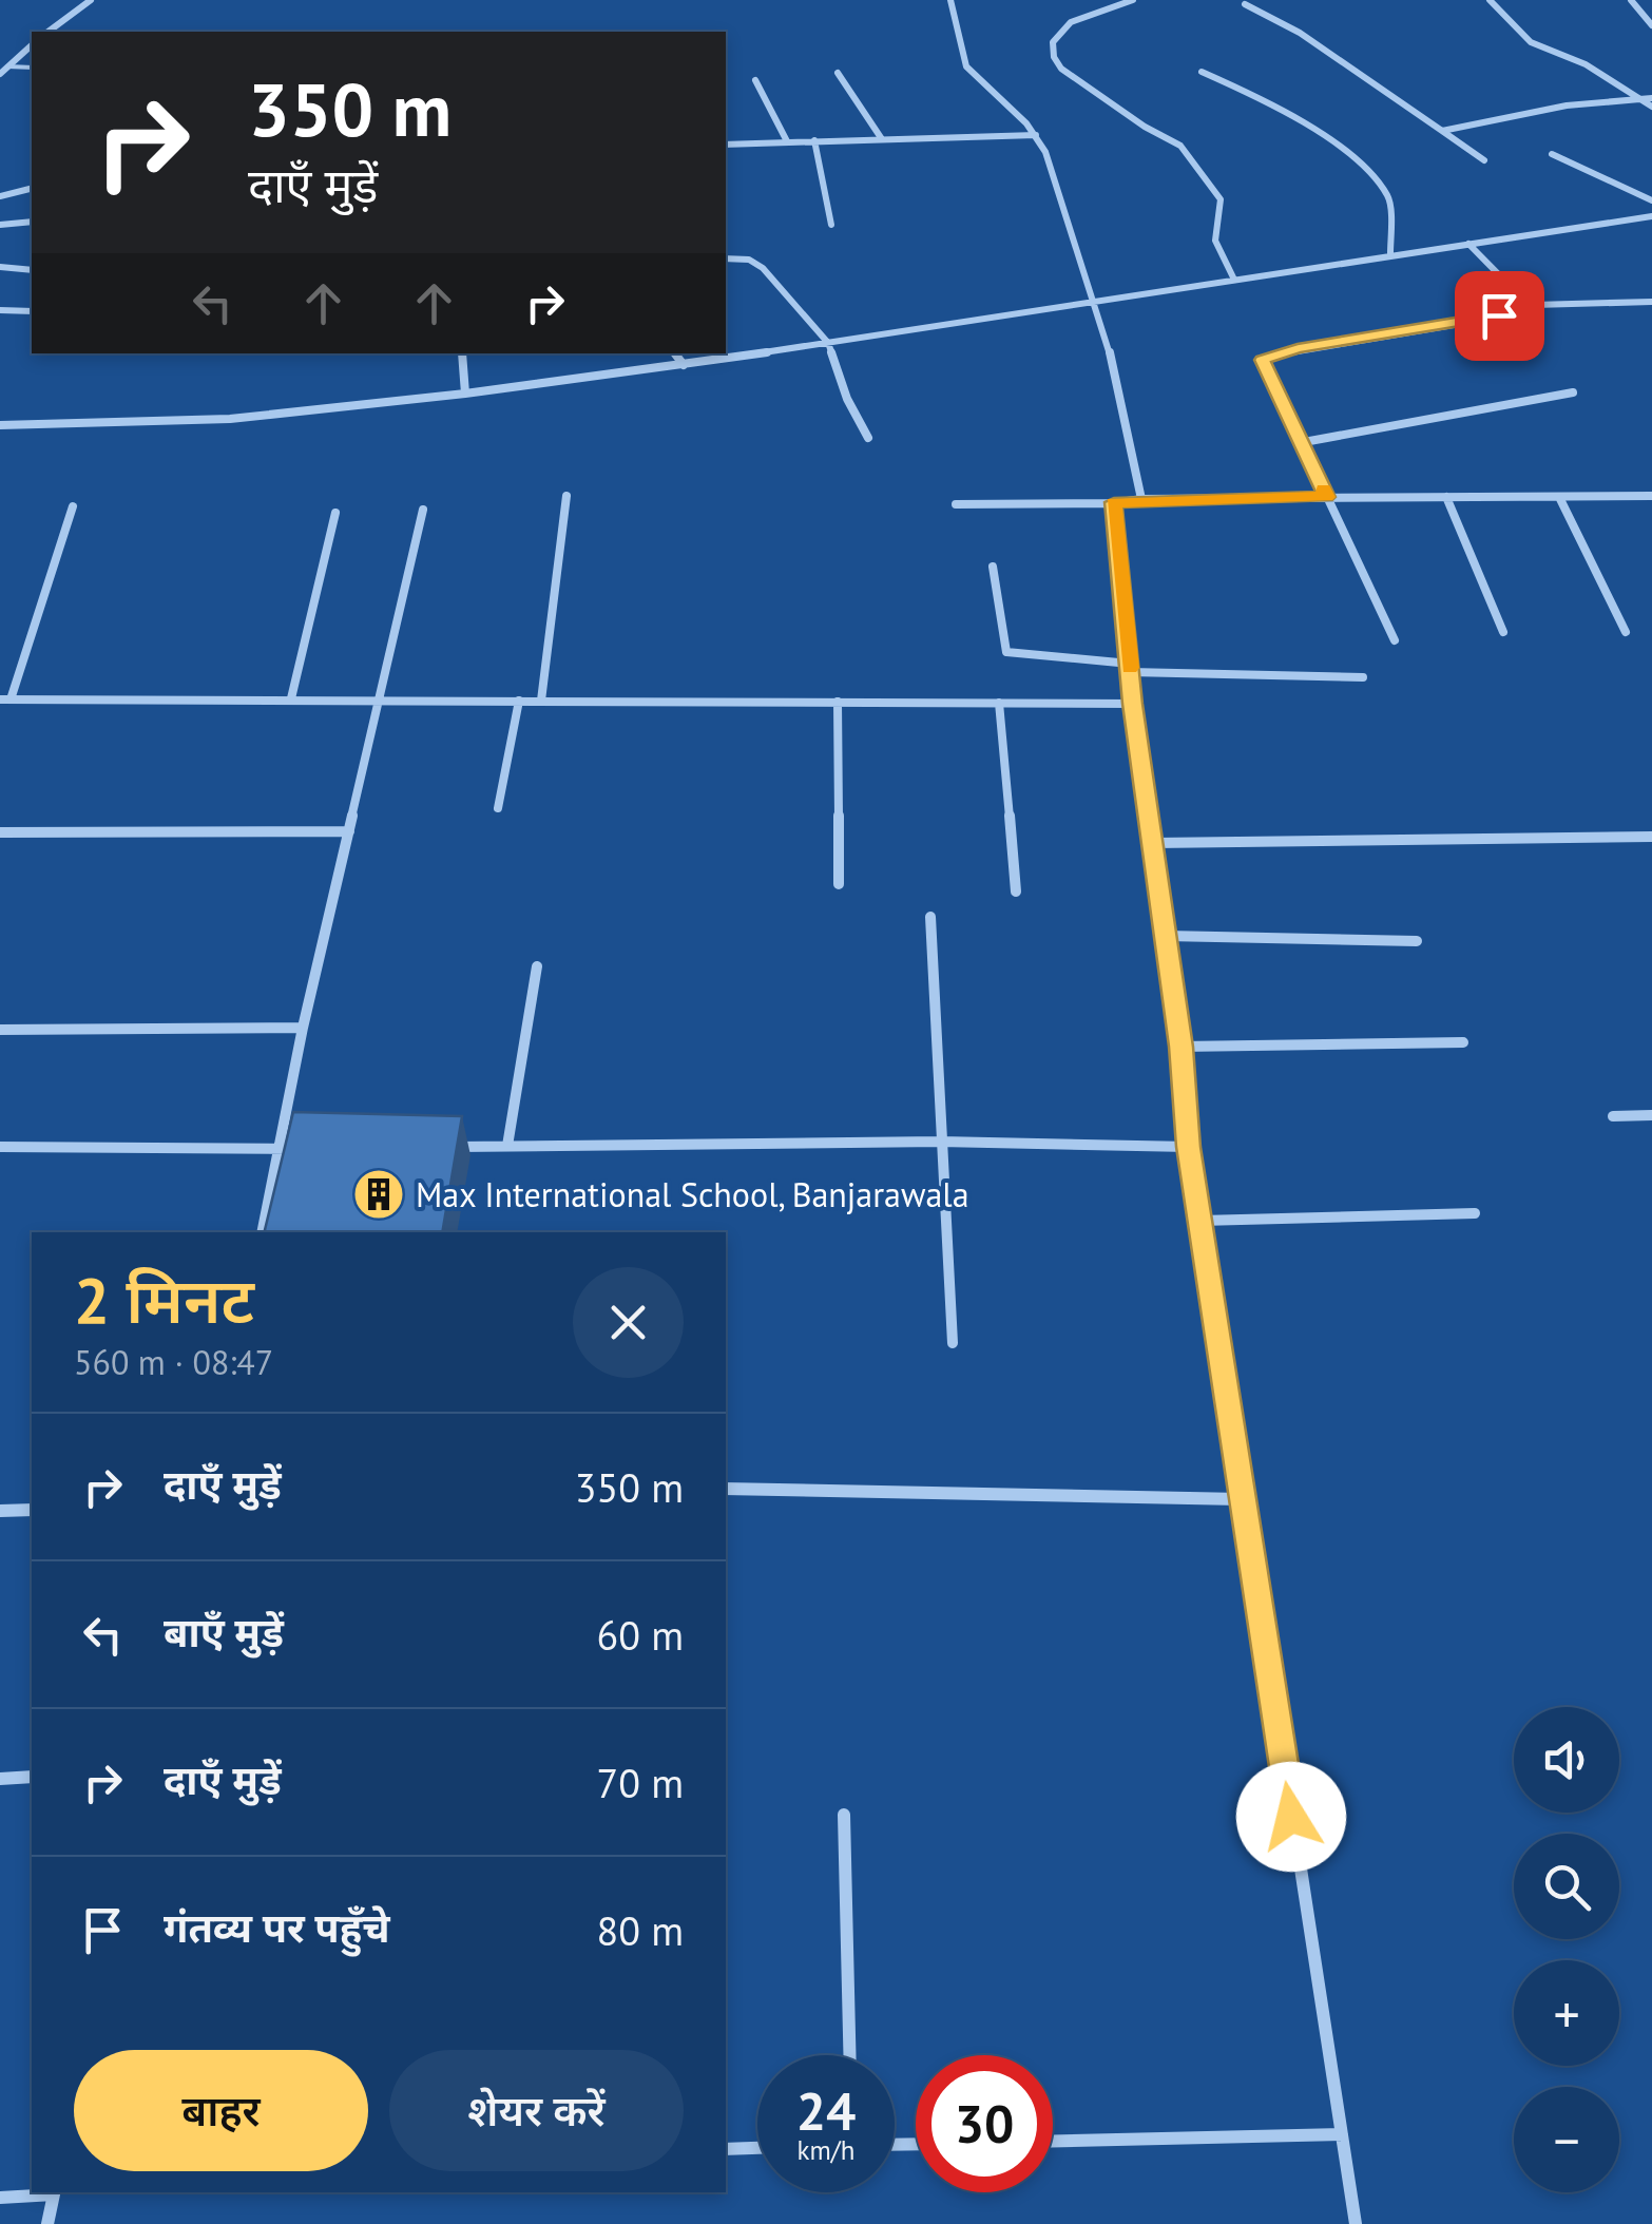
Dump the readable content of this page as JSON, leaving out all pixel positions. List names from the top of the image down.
{
  "places": {
    "building": ["Max International School, Banjarawala"]
  },
  "page": {
    "turn": ["350 m", "दाएँ मुड़ें"],
    "heading": ["2 मिनट", "560 m · 08:47"],
    "list": [
      {
        "name": "दाएँ मुड़ें",
        "value": "350 m"
      },
      {
        "name": "बाएँ मुड़ें",
        "value": "60 m"
      },
      {
        "name": "दाएँ मुड़ें",
        "value": "70 m"
      },
      {
        "name": "गंतव्य पर पहुँचे",
        "value": "80 m"
      }
    ],
    "map_buttons": ["+", "−"],
    "buttons": ["बाहर", "शेयर करें"],
    "speed": "24 km/h",
    "limit": "30"
  }
}
